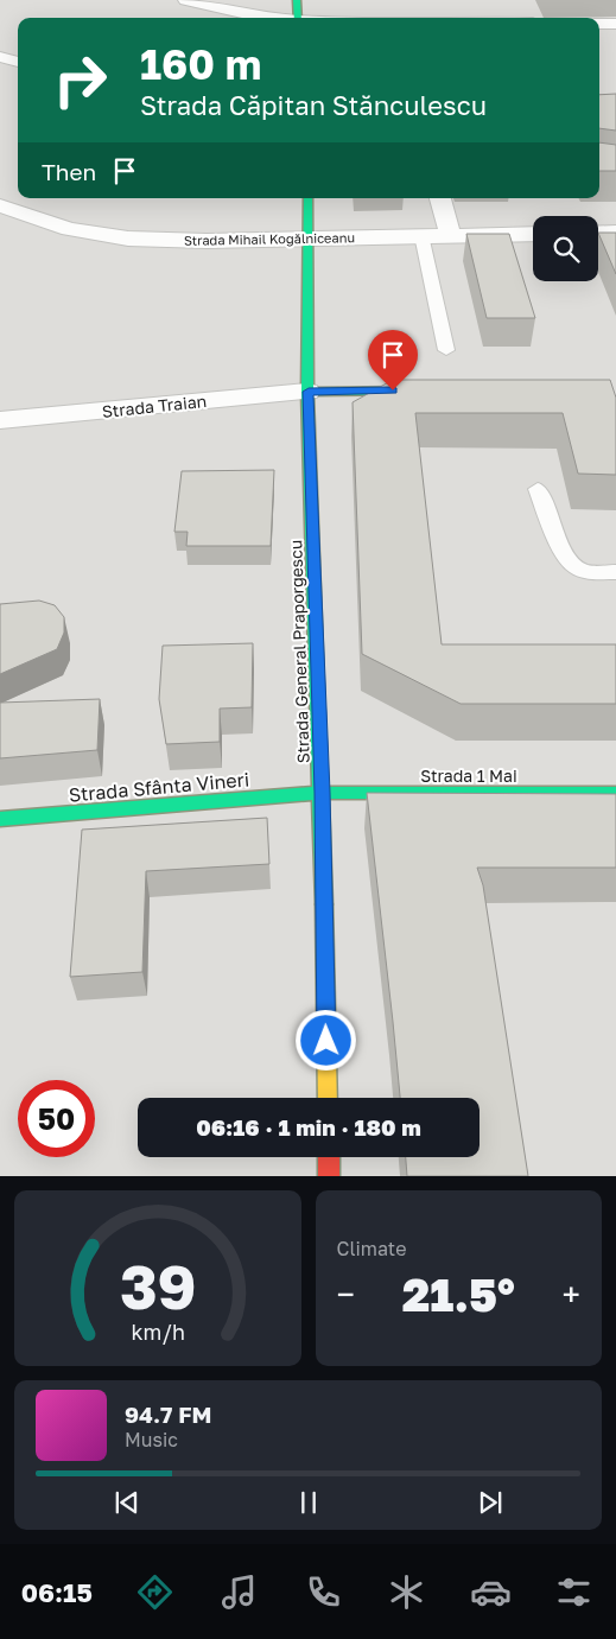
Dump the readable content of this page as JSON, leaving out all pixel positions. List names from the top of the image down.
{
  "streets": {
    "main road": ["Strada General Praporgescu", "Strada 1 Mai", "Strada Sfânta Vineri"],
    "street": ["Strada Mihail Kogălniceanu", "Strada Traian"]
  },
  "crossings": [
    ["Strada Mihail Kogălniceanu", "Strada General Praporgescu"],
    ["Strada Traian", "Strada General Praporgescu"],
    ["Strada General Praporgescu", "Strada 1 Mai"],
    ["Strada General Praporgescu", "Strada Sfânta Vineri"],
    ["Strada 1 Mai", "Strada Sfânta Vineri"]
  ],
  "page": {
    "turn": ["160 m", "Strada Căpitan Stănculescu"],
    "then": "Then",
    "limit": "50",
    "trip": "06:16 · 1 min · 180 m",
    "tile": "Climate",
    "heat": ["−", "21.5°", "+"],
    "song": ["94.7 FM", "Music"],
    "tabs": "06:15",
    "gauge": ["39", "km/h"]
  }
}
